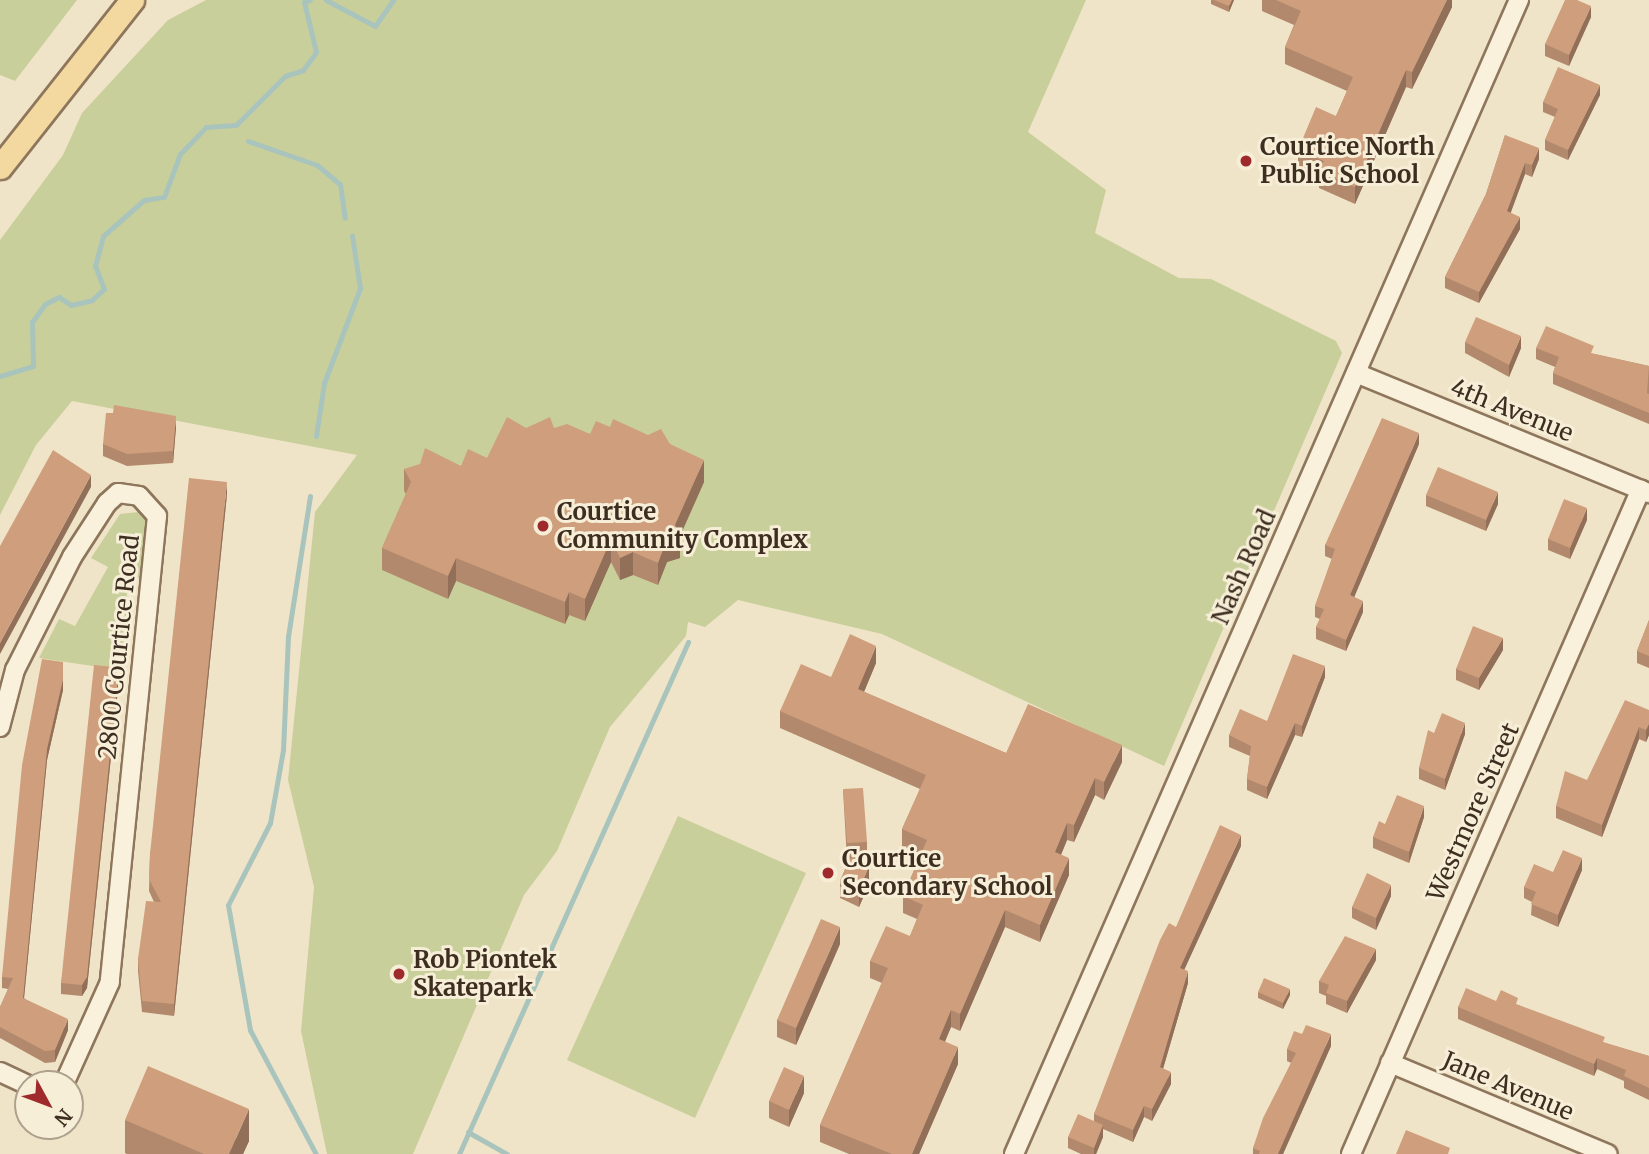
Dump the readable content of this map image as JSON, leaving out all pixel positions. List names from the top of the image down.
{
  "streets": {
    "street": [
      "4th Avenue",
      "Nash Road",
      "2800 Courtice Road",
      "Westmore Street",
      "Jane Avenue"
    ]
  },
  "crossings": [
    ["4th Avenue", "Nash Road"],
    ["4th Avenue", "Westmore Street"],
    ["Westmore Street", "Jane Avenue"]
  ],
  "places": [
    "Courtice North Public School",
    "Courtice Community Complex",
    "Courtice Secondary School",
    "Rob Piontek Skatepark"
  ],
  "north": "bottom right"
}
